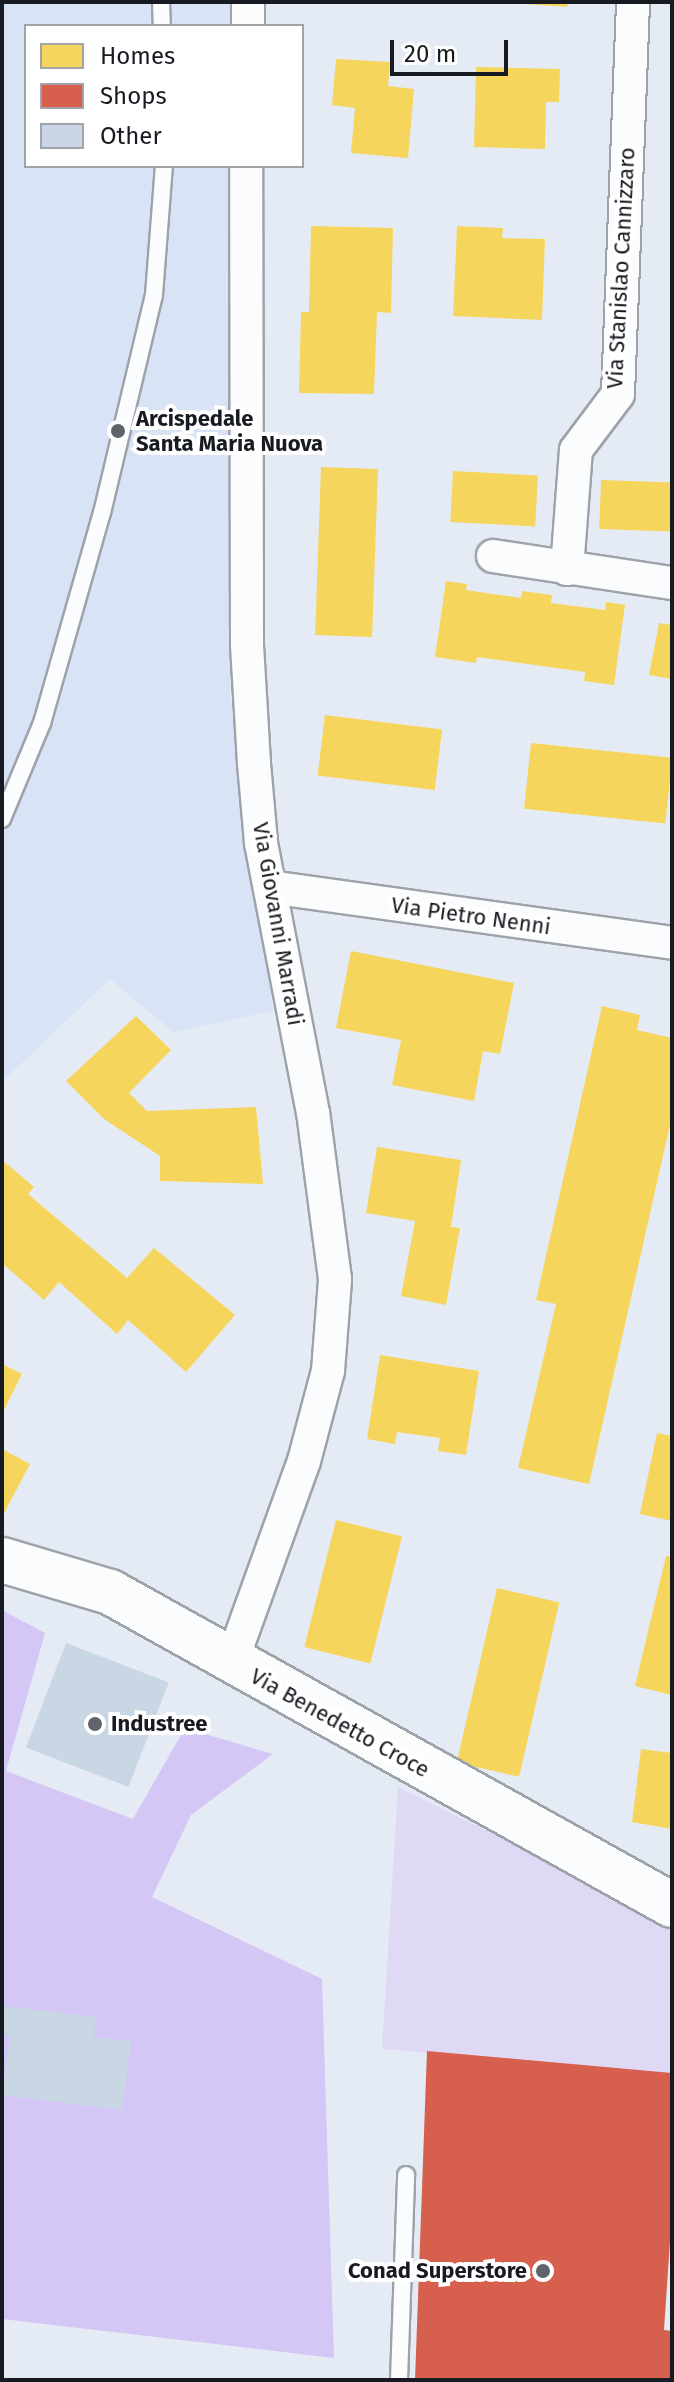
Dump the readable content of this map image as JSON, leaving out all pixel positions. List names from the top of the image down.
{
  "streets": {
    "street": [
      "Via Stanislao Cannizzaro",
      "Via Pietro Nenni",
      "Via Giovanni Marradi",
      "Via Benedetto Croce"
    ]
  },
  "crossings": [
    ["Via Pietro Nenni", "Via Giovanni Marradi"],
    ["Via Giovanni Marradi", "Via Benedetto Croce"]
  ],
  "places": ["Arcispedale Santa Maria Nuova", "Industree", "Conad Superstore"],
  "legend": ["Homes", "Shops", "Other"],
  "scale_bar": "20 m"
}
